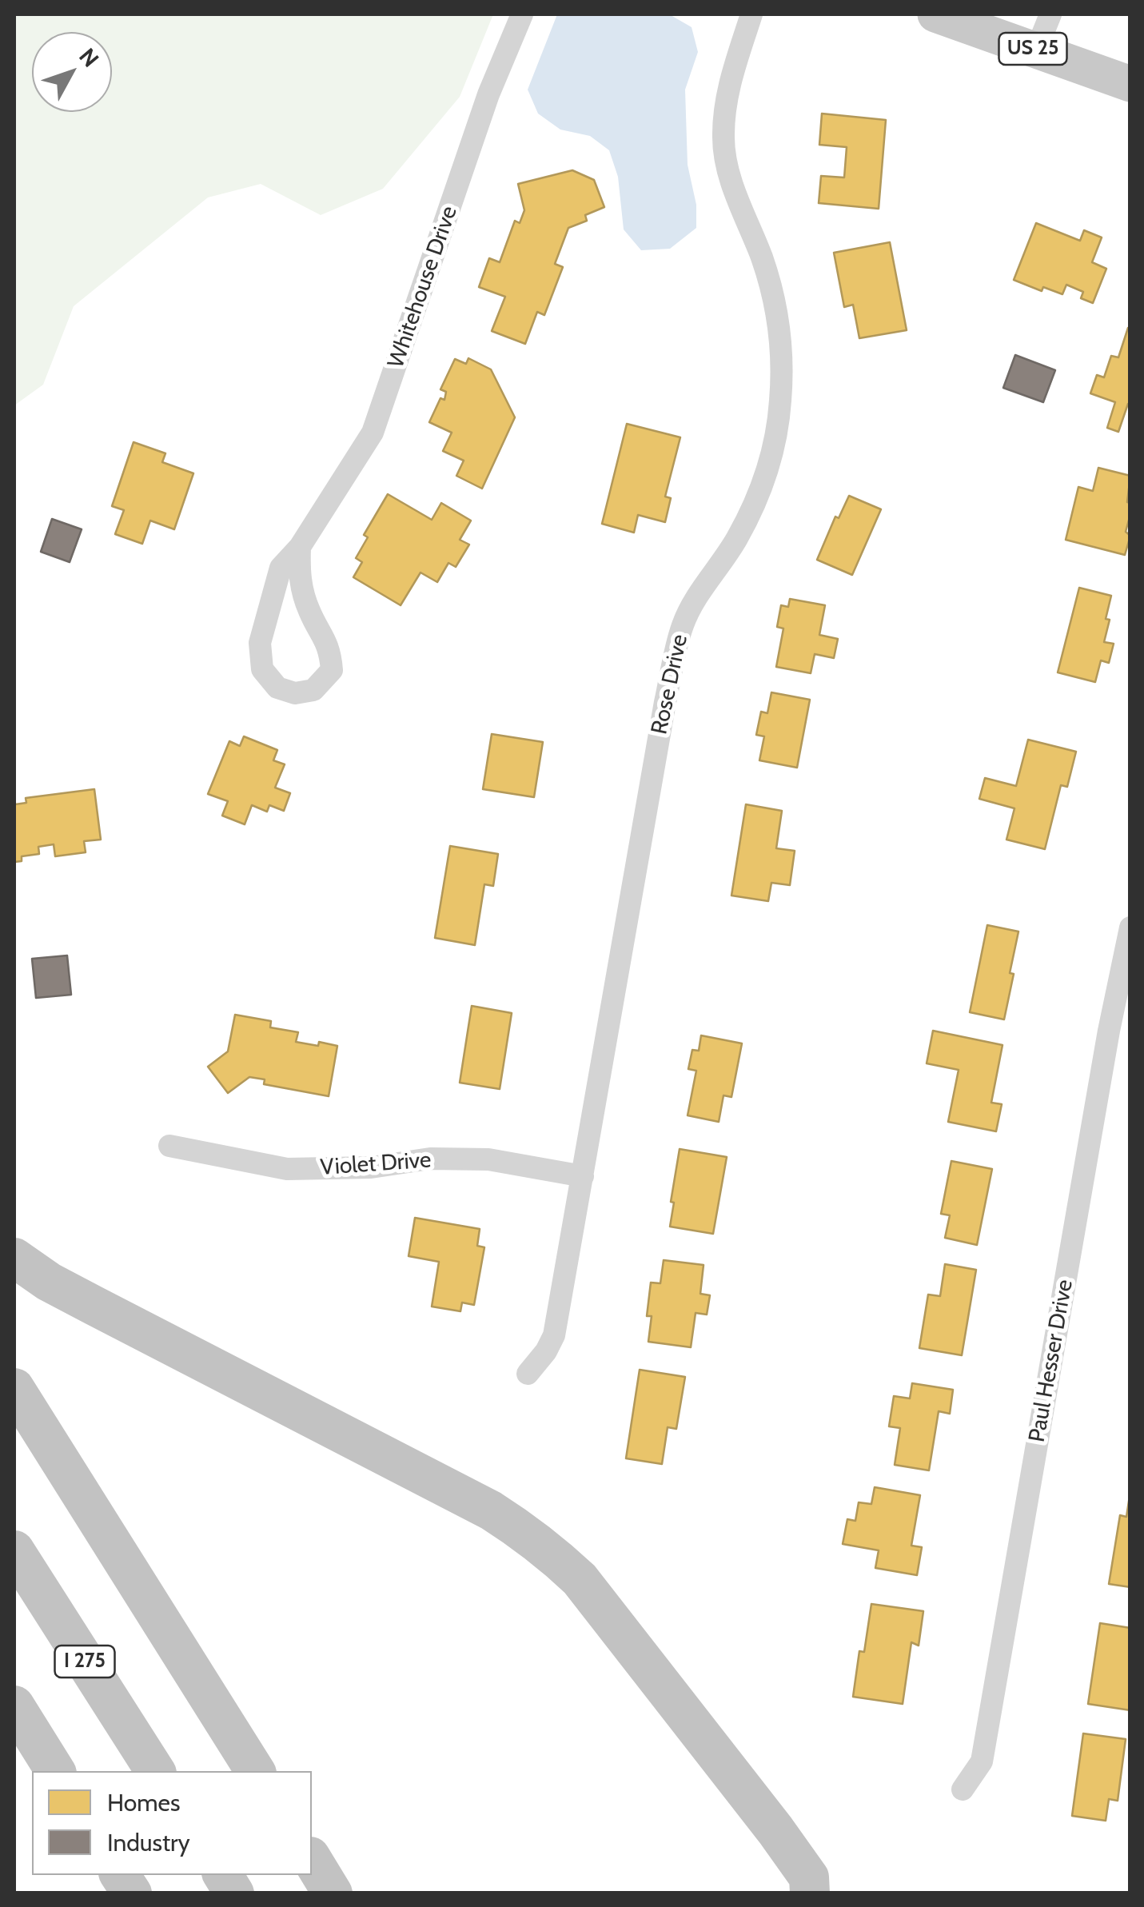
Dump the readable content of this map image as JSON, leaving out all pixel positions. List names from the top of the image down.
{
  "streets": {
    "highway": ["I 275"],
    "main road": ["US 25"],
    "street": [
      "Whitehouse Drive",
      "Rose Drive",
      "Violet Drive",
      "Paul Hesser Drive"
    ]
  },
  "crossings": [
    ["Rose Drive", "Violet Drive"]
  ],
  "legend": ["Homes", "Industry"],
  "north": "top right"
}
